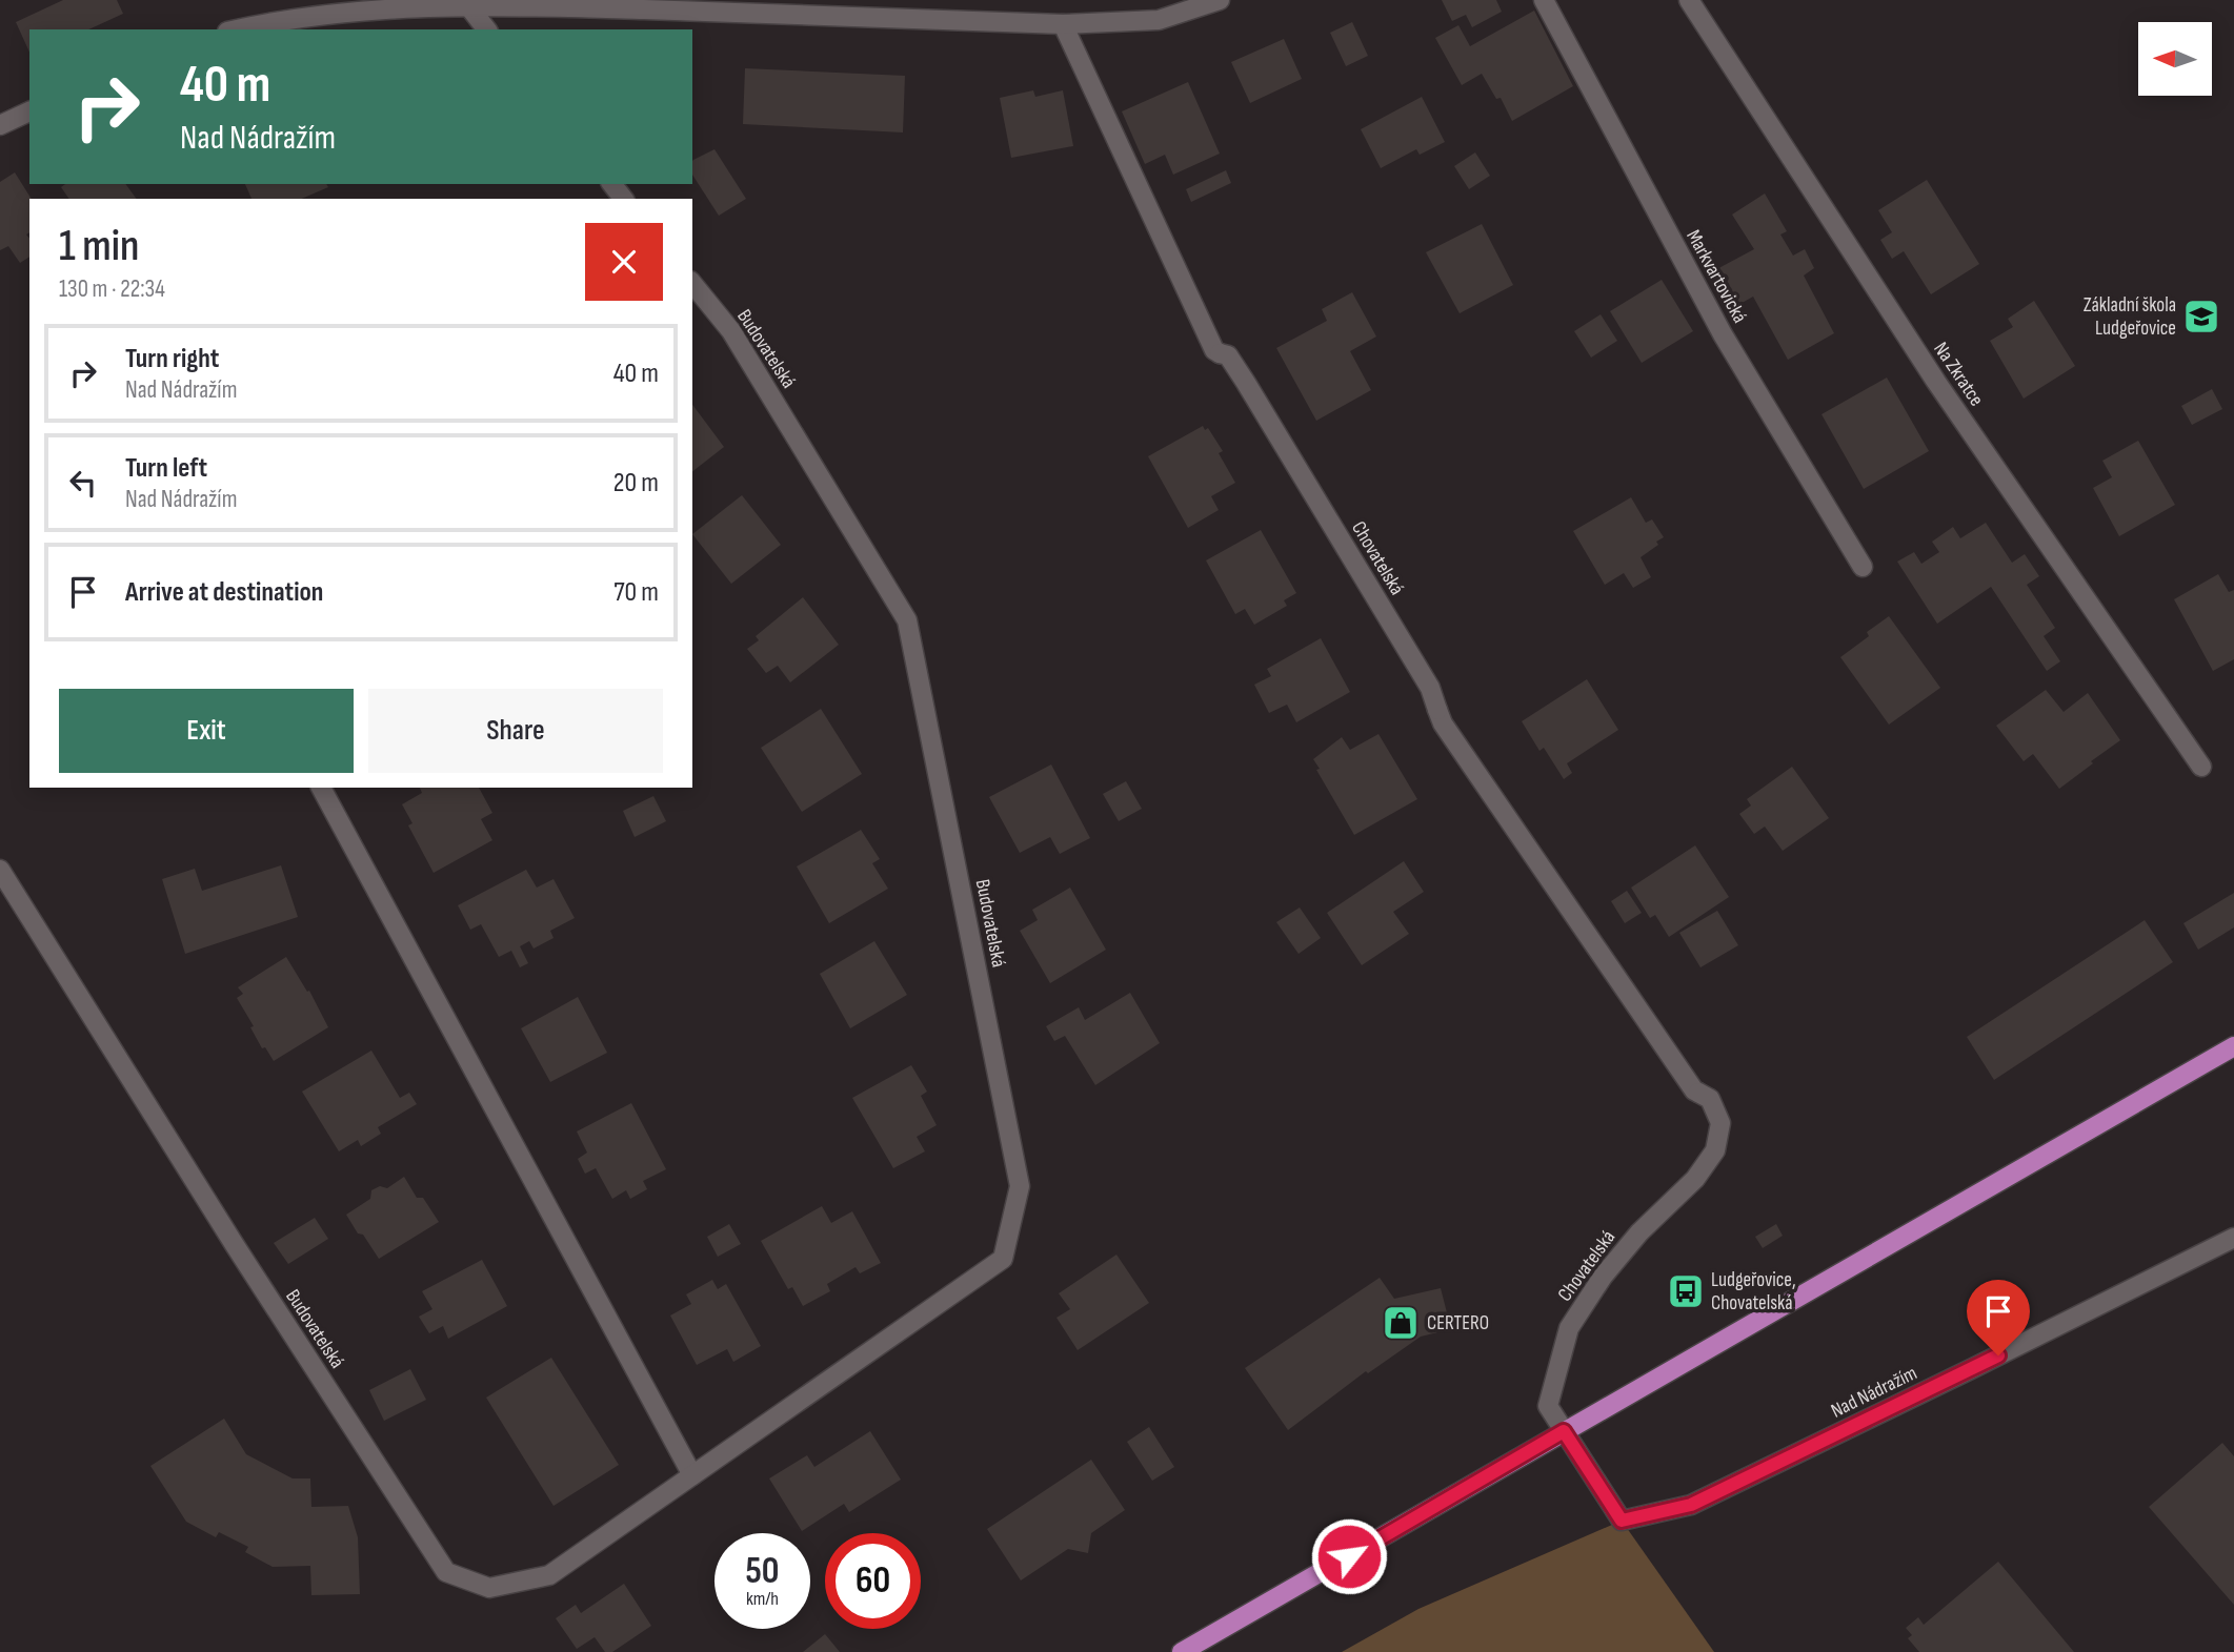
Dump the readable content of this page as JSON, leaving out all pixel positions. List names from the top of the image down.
{
  "streets": {
    "street": [
      "Markvartovická",
      "Budovatelská",
      "Na Zkratce",
      "Chovatelská",
      "Nad Nádražím"
    ]
  },
  "crossings": [
    ["Chovatelská", "Nad Nádražím"]
  ],
  "places": {
    "school or university": ["Základní škola Ludgeřovice"],
    "bus stop": ["Ludgeřovice, Chovatelská"],
    "shop": ["CERTERO"]
  },
  "north": "left",
  "page": {
    "turn": ["40 m", "Nad Nádražím"],
    "heading": ["1 min", "130 m · 22:34"],
    "list": [
      {
        "name": "Turn right",
        "note": "Nad Nádražím",
        "value": "40 m"
      },
      {
        "name": "Turn left",
        "note": "Nad Nádražím",
        "value": "20 m"
      },
      {
        "name": "Arrive at destination",
        "value": "70 m"
      }
    ],
    "buttons": ["Exit", "Share"],
    "speed": "50 km/h",
    "limit": "60"
  }
}
